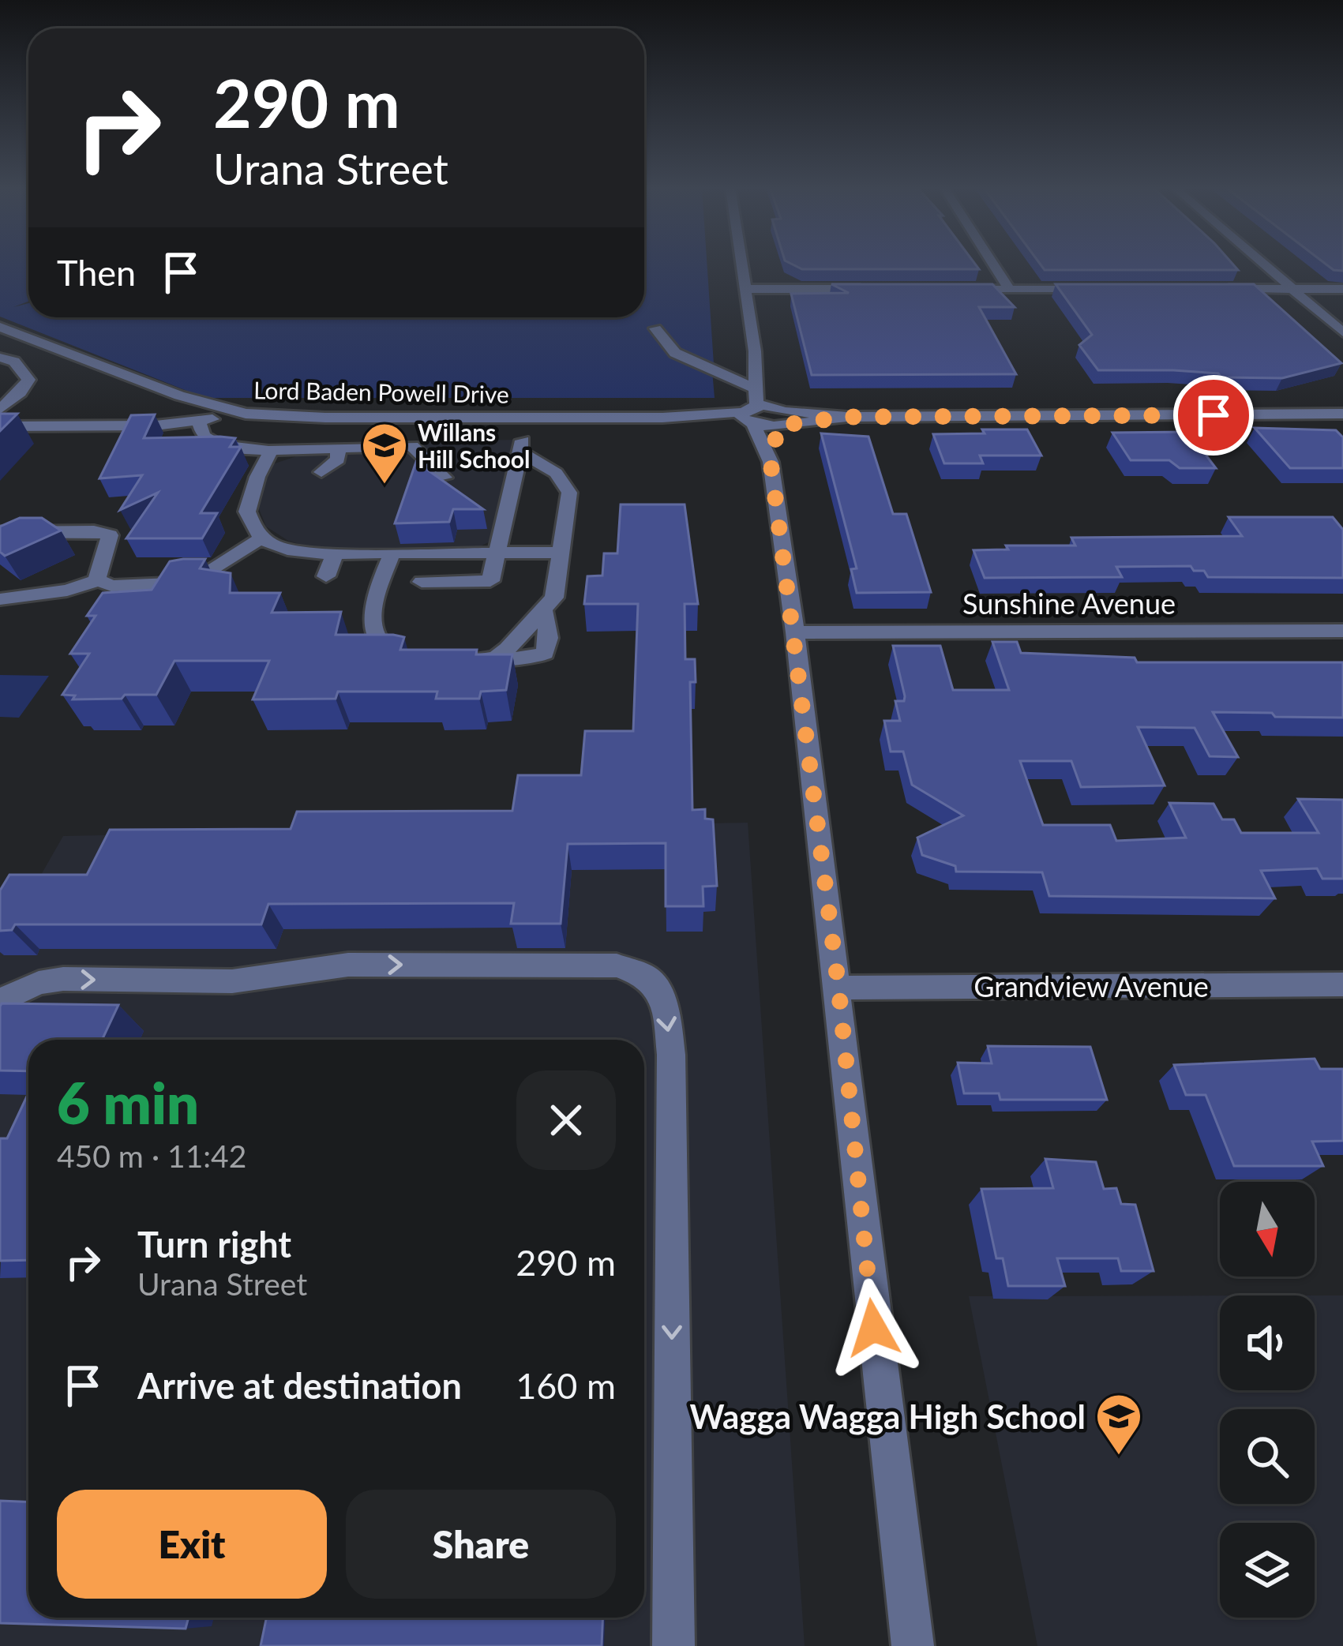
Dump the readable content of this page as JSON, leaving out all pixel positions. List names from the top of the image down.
{
  "streets": {
    "street": ["Lord Baden Powell Drive", "Sunshine Avenue", "Grandview Avenue"]
  },
  "places": {
    "school or university": ["Willans Hill School", "Wagga Wagga High School"]
  },
  "north": "bottom",
  "page": {
    "turn": ["290 m", "Urana Street"],
    "then": "Then",
    "heading": ["6 min", "450 m · 11:42"],
    "list": [
      {
        "name": "Turn right",
        "note": "Urana Street",
        "value": "290 m"
      },
      {
        "name": "Arrive at destination",
        "value": "160 m"
      }
    ],
    "buttons": ["Exit", "Share"]
  }
}
